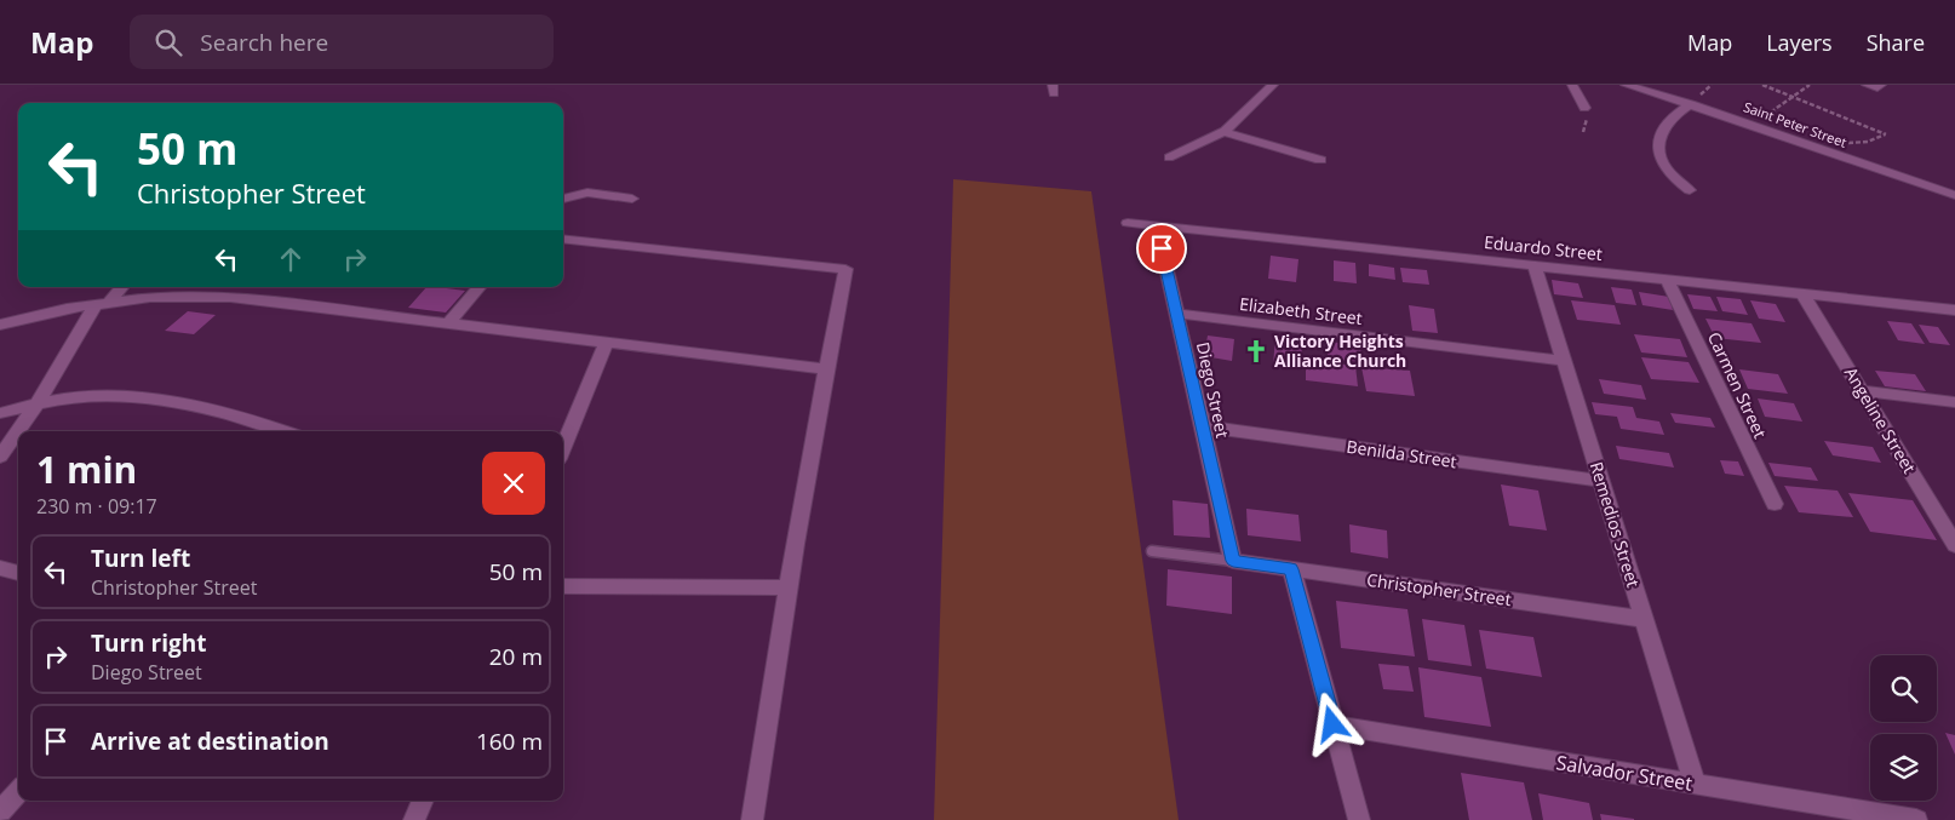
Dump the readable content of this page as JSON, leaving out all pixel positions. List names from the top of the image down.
{
  "streets": {
    "street": [
      "Saint Peter Street",
      "Eduardo Street",
      "Elizabeth Street",
      "Carmen Street",
      "Diego Street",
      "Angeline Street",
      "Benilda Street",
      "Remedios Street",
      "Christopher Street",
      "Salvador Street"
    ]
  },
  "crossings": [
    ["Eduardo Street", "Carmen Street"],
    ["Eduardo Street", "Diego Street"],
    ["Eduardo Street", "Angeline Street"],
    ["Eduardo Street", "Remedios Street"],
    ["Elizabeth Street", "Diego Street"],
    ["Elizabeth Street", "Remedios Street"],
    ["Diego Street", "Benilda Street"],
    ["Diego Street", "Christopher Street"],
    ["Benilda Street", "Remedios Street"],
    ["Remedios Street", "Christopher Street"],
    ["Remedios Street", "Salvador Street"]
  ],
  "places": {
    "church": ["Victory Heights Alliance Church"]
  },
  "page": {
    "header": "Map",
    "search": "Search here",
    "nav": ["Map", "Layers", "Share"],
    "turn": ["50 m", "Christopher Street"],
    "heading": ["1 min", "230 m · 09:17"],
    "list": [
      {
        "name": "Turn left",
        "note": "Christopher Street",
        "value": "50 m"
      },
      {
        "name": "Turn right",
        "note": "Diego Street",
        "value": "20 m"
      },
      {
        "name": "Arrive at destination",
        "value": "160 m"
      }
    ]
  }
}
